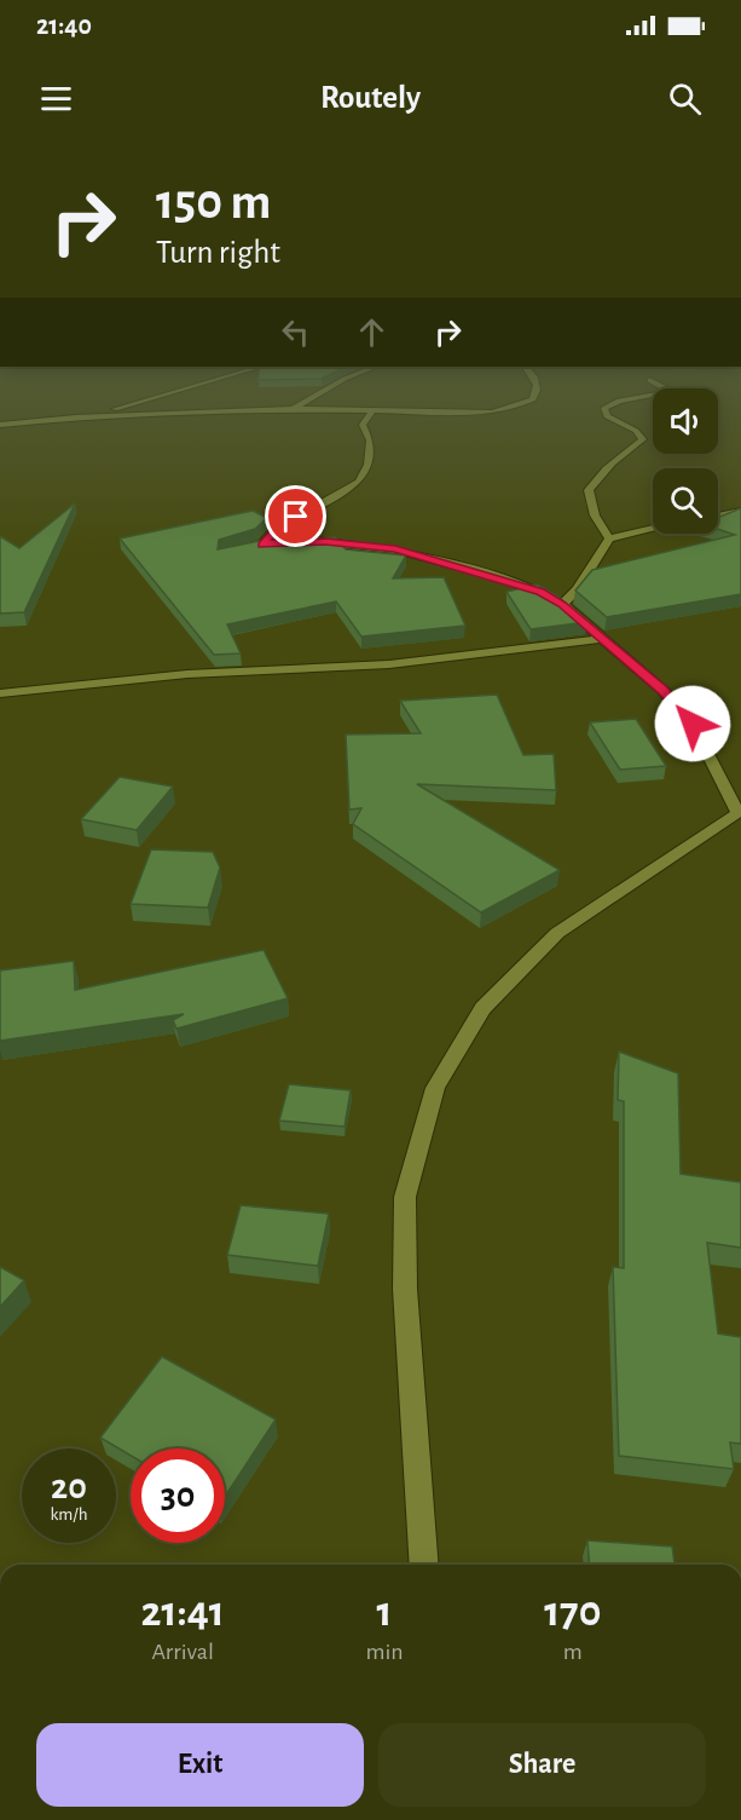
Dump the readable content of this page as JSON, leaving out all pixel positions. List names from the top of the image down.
{
  "page": {
    "status": "21:40",
    "header": "Routely",
    "turn": ["150 m", "Turn right"],
    "speed": "20 km/h",
    "limit": "30",
    "eta": [
      "21:41",
      "Arrival",
      "1",
      "min",
      "170",
      "m"
    ],
    "buttons": ["Exit", "Share"]
  }
}
